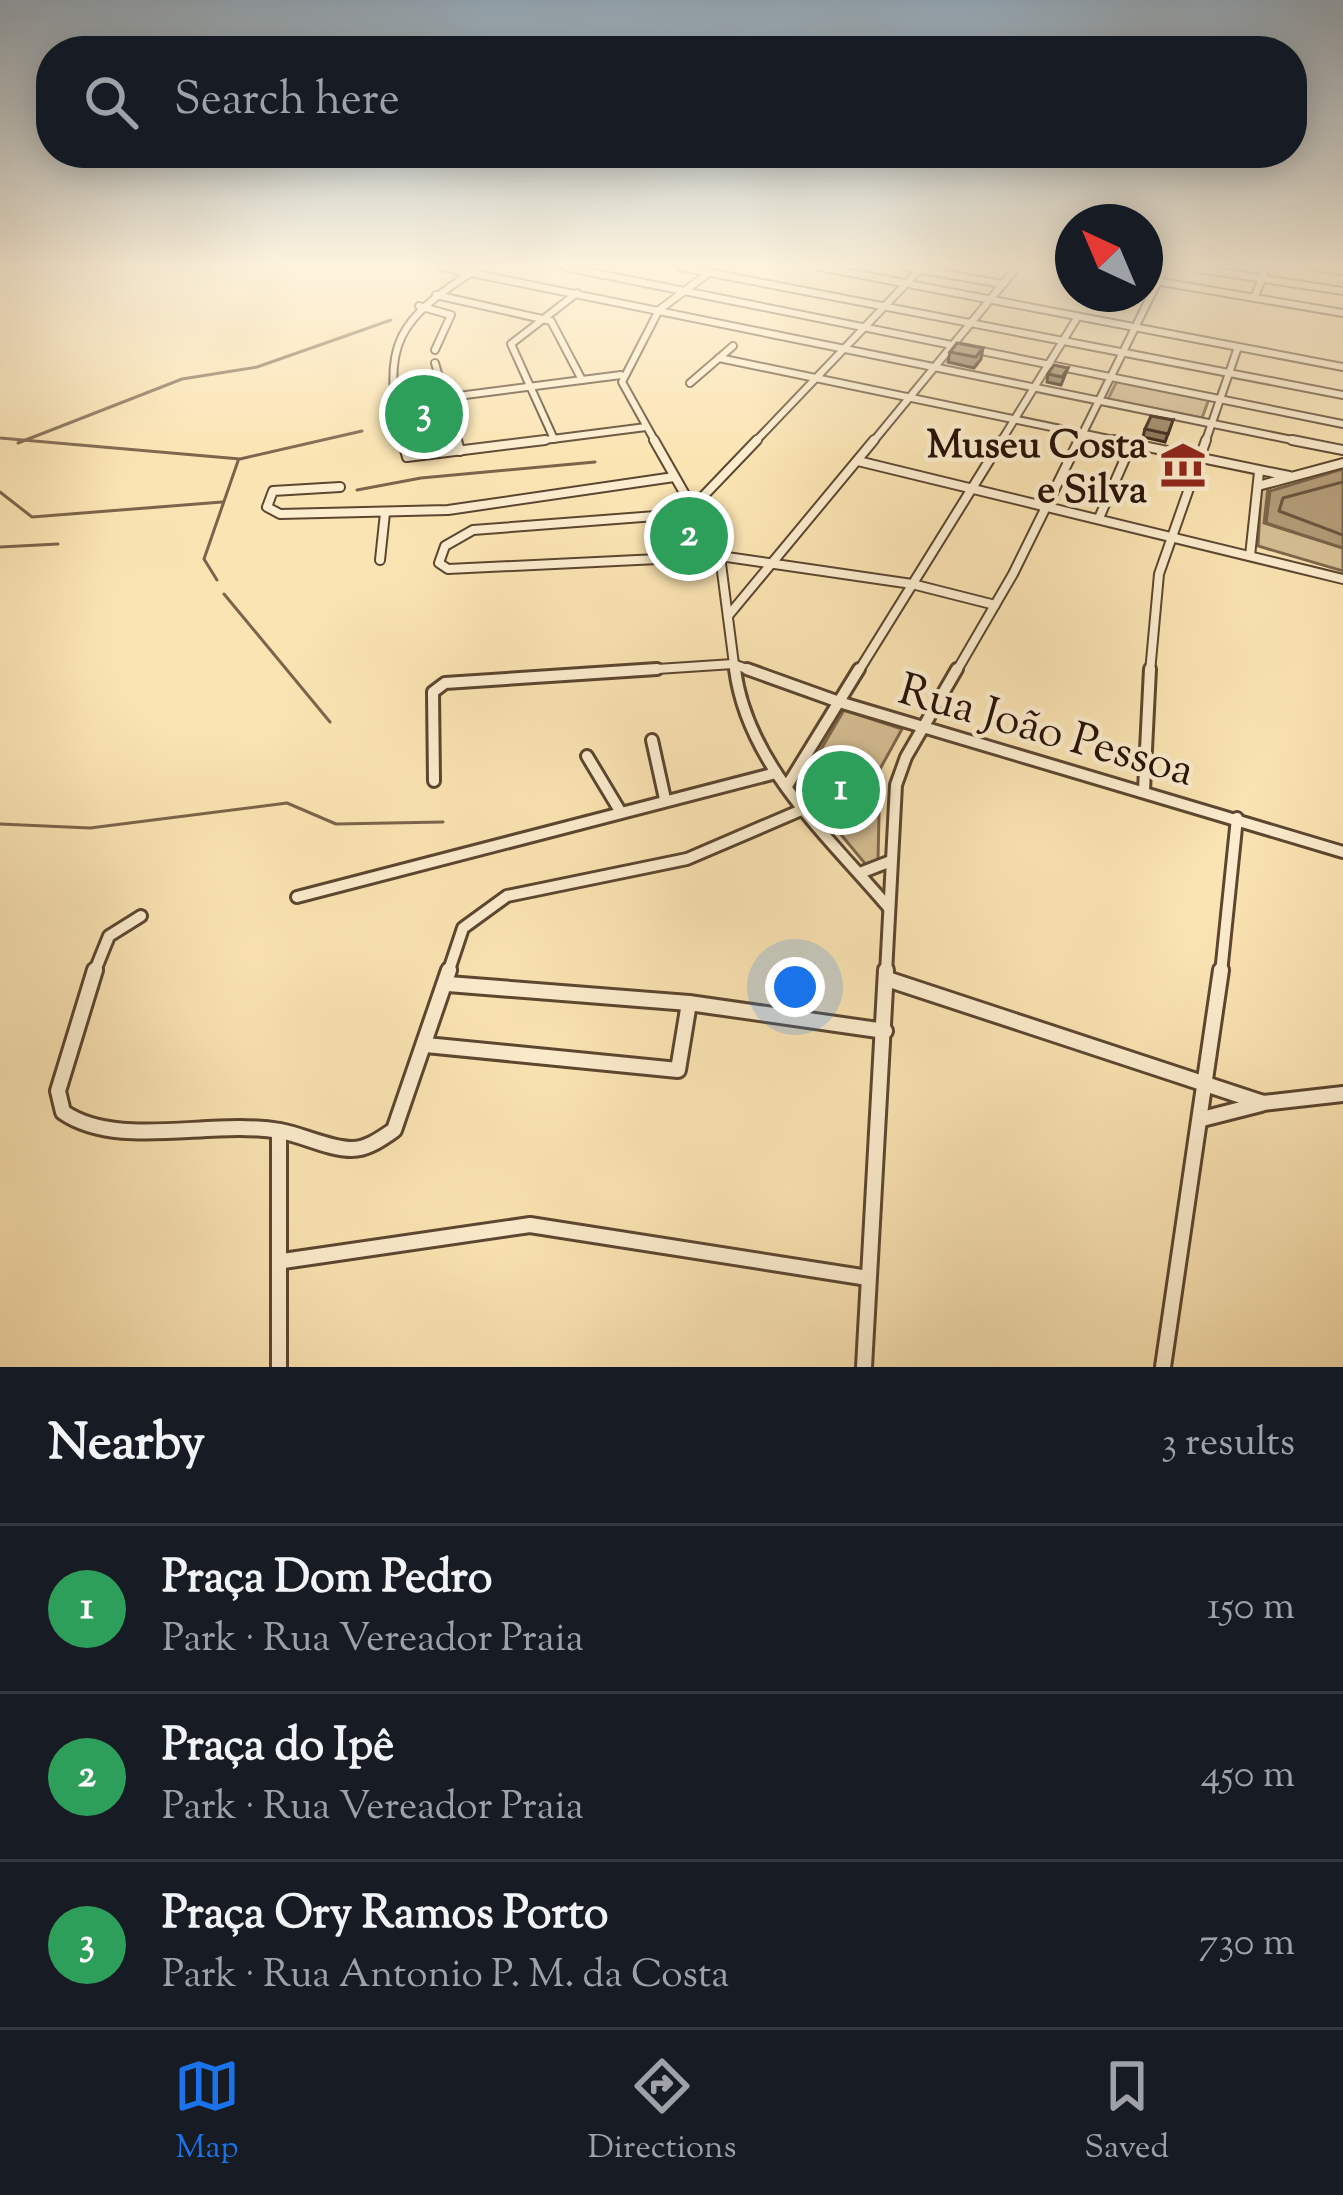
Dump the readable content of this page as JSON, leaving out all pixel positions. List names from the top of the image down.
{
  "streets": {
    "street": ["Rua João Pessoa"]
  },
  "places": {
    "museum": ["Museu Costa e Silva"]
  },
  "north": "top left",
  "page": {
    "search": "Search here",
    "pins": ["3", "2", "1"],
    "heading": ["Nearby", "3 results"],
    "list": [
      {
        "mark": "1",
        "name": "Praça Dom Pedro",
        "note": "Park · Rua Vereador Praia",
        "value": "150 m"
      },
      {
        "mark": "2",
        "name": "Praça do Ipê",
        "note": "Park · Rua Vereador Praia",
        "value": "450 m"
      },
      {
        "mark": "3",
        "name": "Praça Ory Ramos Porto",
        "note": "Park · Rua Antonio P. M. da Costa",
        "value": "730 m"
      }
    ],
    "nav": ["Map", "Directions", "Saved"]
  }
}
